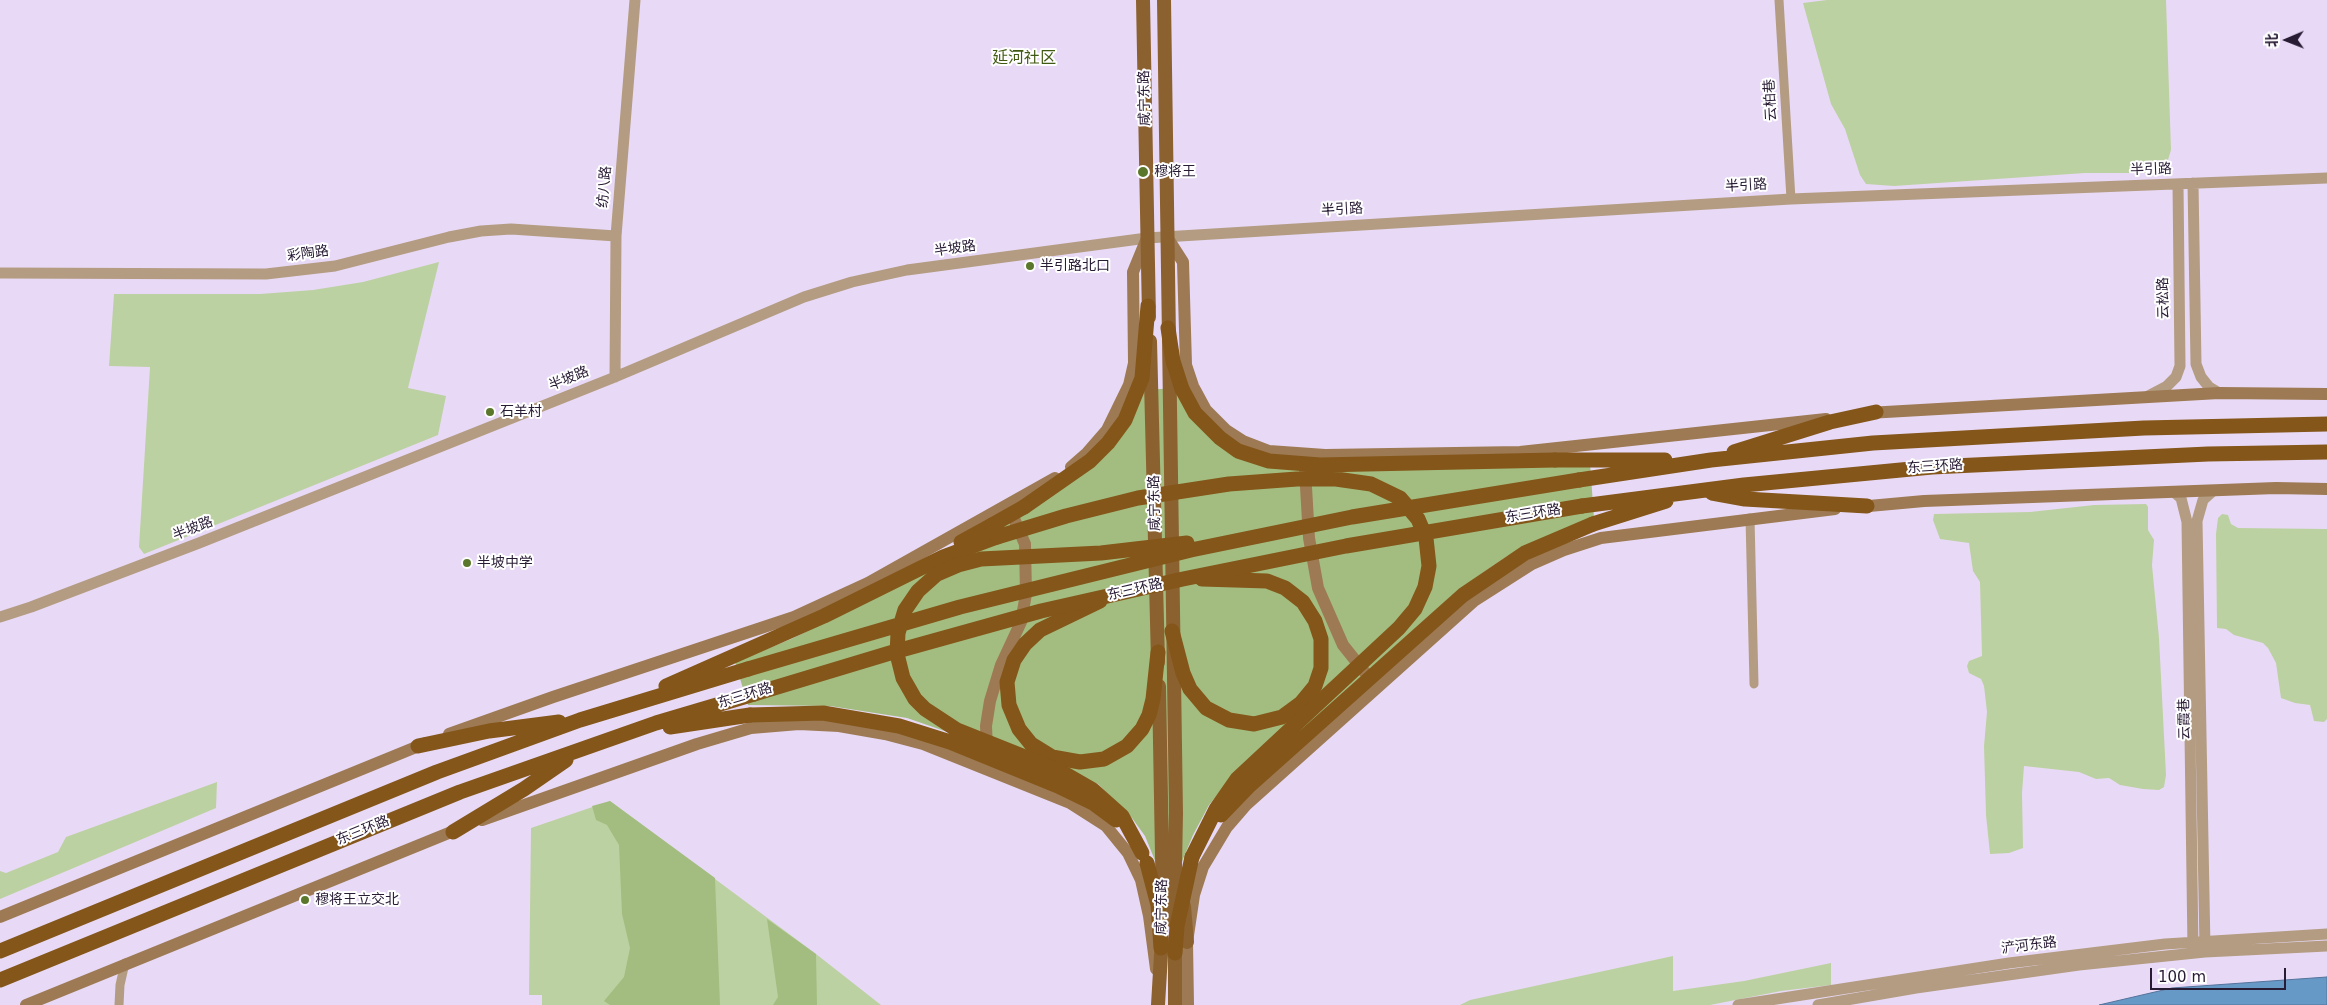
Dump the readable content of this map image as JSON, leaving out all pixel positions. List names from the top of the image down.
{
  "streets": {
    "highway": ["东三环路"],
    "main road": ["咸宁东路"],
    "street": [
      "云柏巷",
      "半引路",
      "纺八路",
      "半坡路",
      "彩陶路",
      "云松路",
      "云霞巷",
      "浐河东路"
    ]
  },
  "crossings": [
    ["咸宁东路", "半引路"],
    ["咸宁东路", "半坡路"],
    ["云柏巷", "半引路"],
    ["半引路", "半坡路"],
    ["半引路", "云松路"],
    ["纺八路", "半坡路"],
    ["纺八路", "彩陶路"],
    ["云霞巷", "浐河东路"]
  ],
  "districts": ["延河社区"],
  "places": [
    "穆将王",
    "半引路北口",
    "石羊村",
    "半坡中学",
    "穆将王立交北"
  ],
  "scale_bar": "100 m",
  "north": "left"
}
